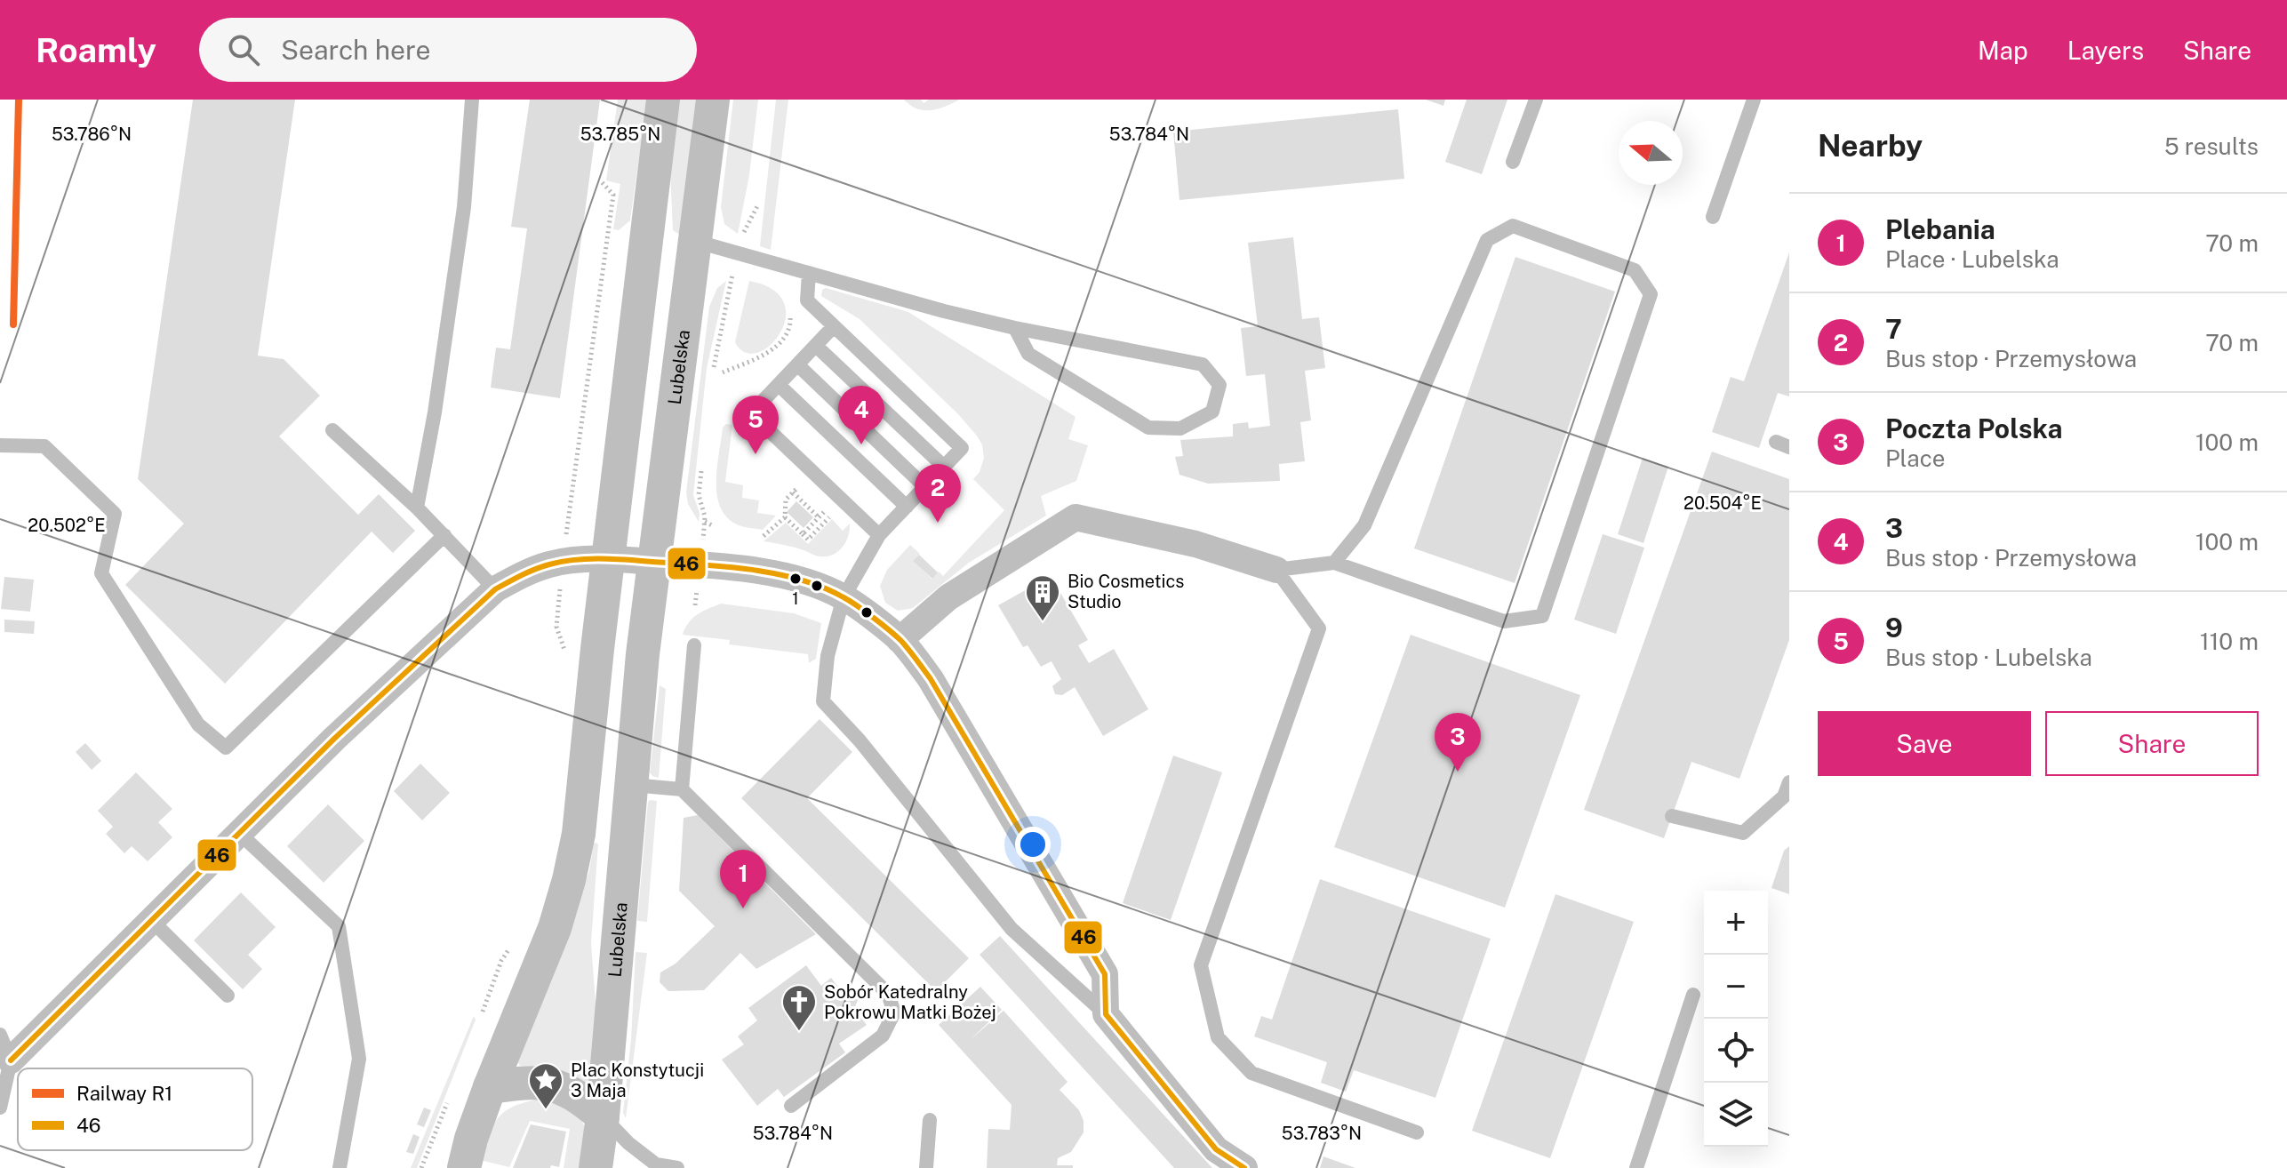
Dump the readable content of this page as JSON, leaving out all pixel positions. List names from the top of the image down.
{
  "streets": {
    "street": ["Lubelska"]
  },
  "places": {
    "other": ["1"],
    "building": ["Bio Cosmetics Studio"],
    "church": ["Sobór Katedralny Pokrowu Matki Bożej"],
    "place": ["Plac Konstytucji 3 Maja"]
  },
  "lines": ["rail line R1", "transit line 46"],
  "legend": ["Railway R1", "46"],
  "north": "left",
  "page": {
    "header": "Roamly",
    "search": "Search here",
    "nav": ["Map", "Layers", "Share"],
    "heading": ["Nearby", "5 results"],
    "list": [
      {
        "mark": "1",
        "name": "Plebania",
        "note": "Place · Lubelska",
        "value": "70 m"
      },
      {
        "mark": "2",
        "name": "7",
        "note": "Bus stop · Przemysłowa",
        "value": "70 m"
      },
      {
        "mark": "3",
        "name": "Poczta Polska",
        "note": "Place",
        "value": "100 m"
      },
      {
        "mark": "4",
        "name": "3",
        "note": "Bus stop · Przemysłowa",
        "value": "100 m"
      },
      {
        "mark": "5",
        "name": "9",
        "note": "Bus stop · Lubelska",
        "value": "110 m"
      }
    ],
    "pins": [
      "4",
      "5",
      "2",
      "3",
      "1"
    ],
    "buttons": ["Save", "Share"],
    "map_buttons": ["+", "−"]
  },
  "coordinates": [
    "53.786°N",
    "53.785°N",
    "53.784°N",
    "20.504°E",
    "20.502°E",
    "53.783°N"
  ]
}
